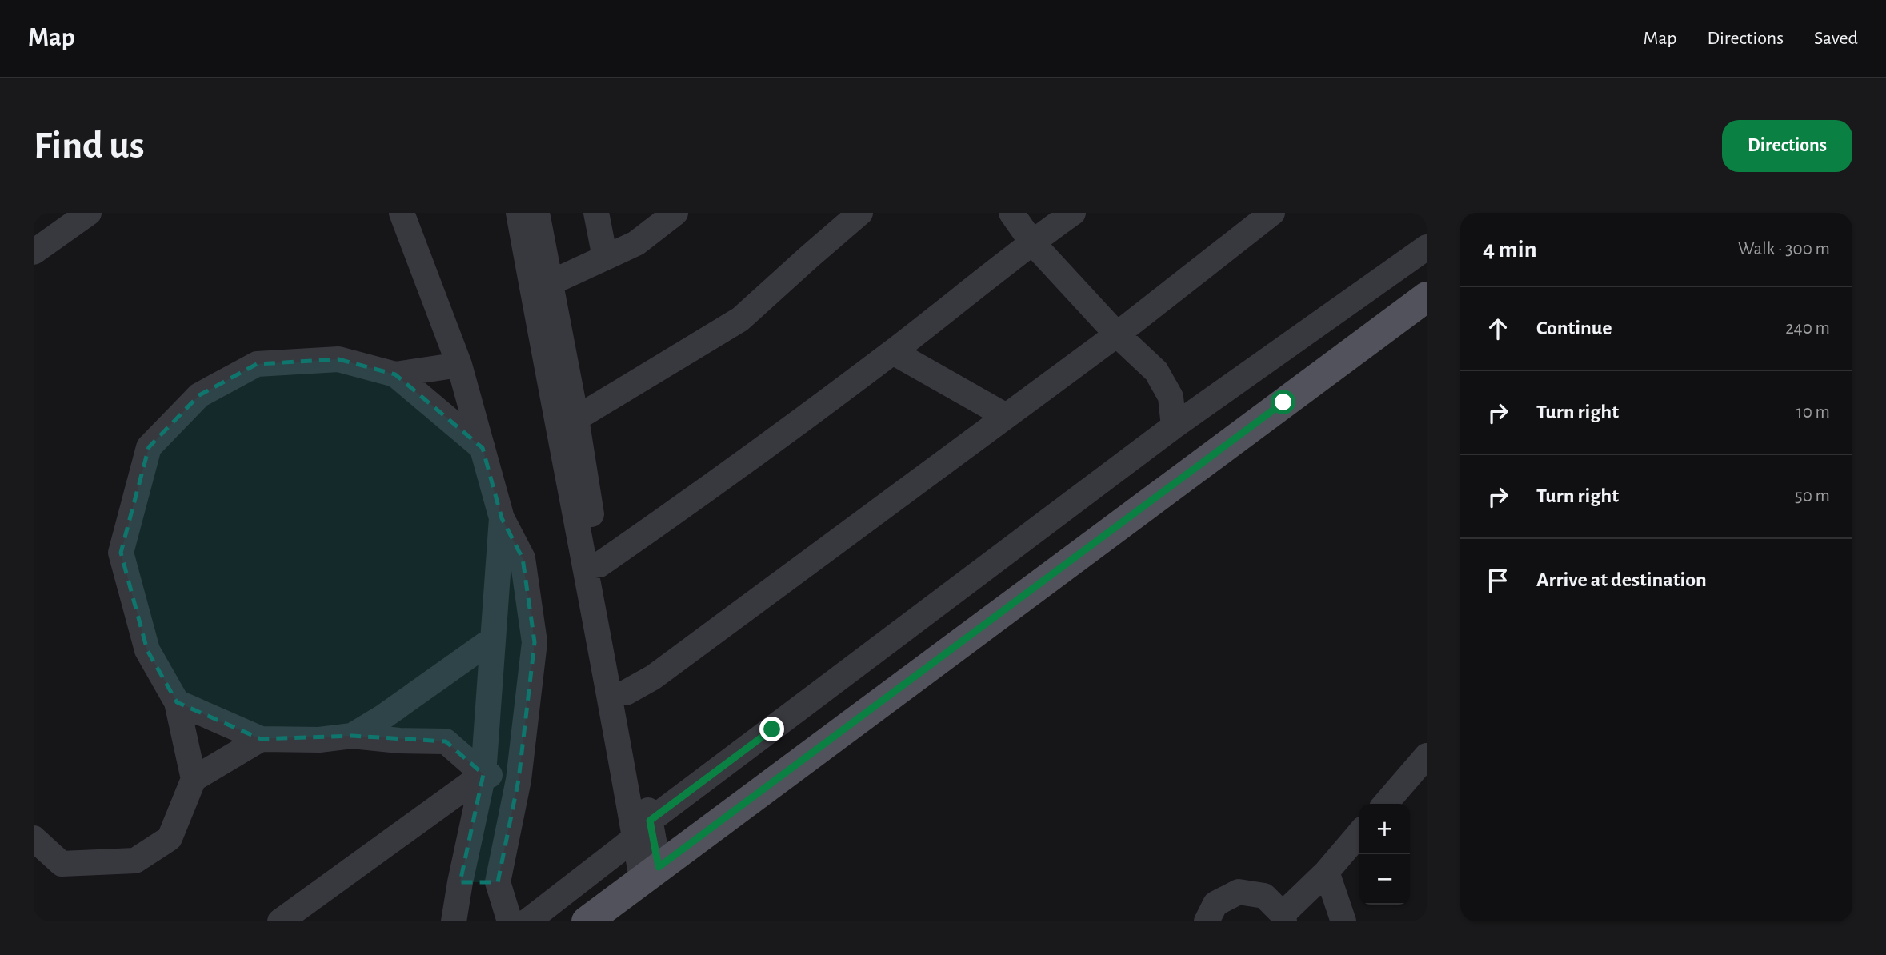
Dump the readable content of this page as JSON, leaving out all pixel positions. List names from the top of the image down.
{
  "page": {
    "header": "Map",
    "nav": ["Map", "Directions", "Saved"],
    "buttons": "Directions",
    "title": "Find us",
    "heading": ["4 min", "Walk · 300 m"],
    "list": [
      ["Continue", "240 m"],
      ["Turn right", "10 m"],
      ["Turn right", "50 m"],
      "Arrive at destination"
    ],
    "map_buttons": ["+", "−"]
  }
}
